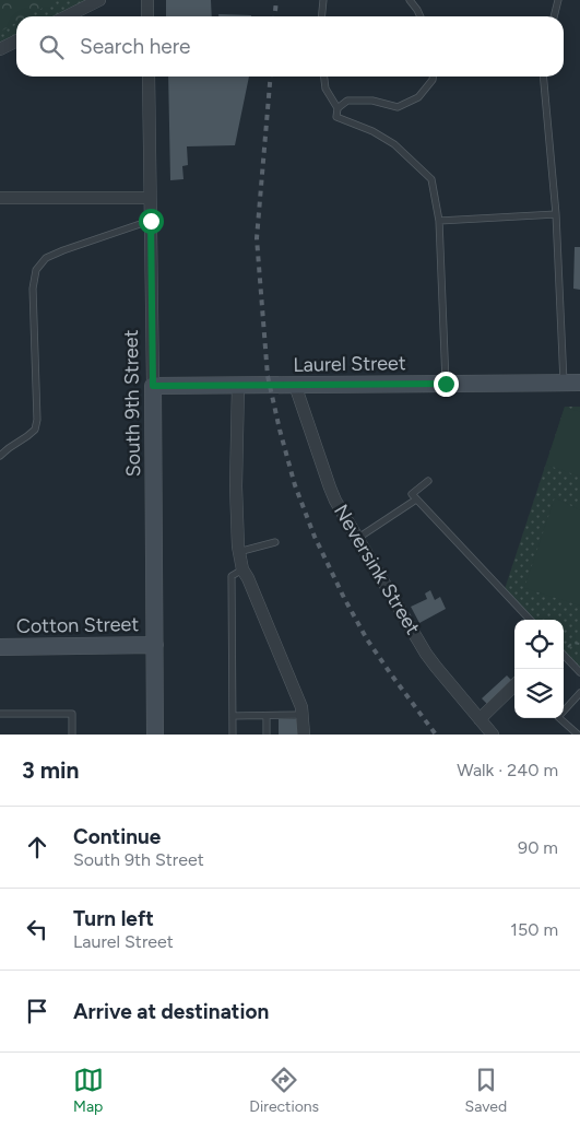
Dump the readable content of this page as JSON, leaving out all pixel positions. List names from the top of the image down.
{
  "streets": {
    "street": [
      "Laurel Street",
      "South 9th Street",
      "Neversink Street",
      "Cotton Street"
    ]
  },
  "crossings": [
    ["Laurel Street", "South 9th Street"],
    ["Laurel Street", "Neversink Street"],
    ["South 9th Street", "Cotton Street"]
  ],
  "page": {
    "search": "Search here",
    "heading": ["3 min", "Walk · 240 m"],
    "list": [
      ["Continue", "South 9th Street", "90 m"],
      ["Turn left", "Laurel Street", "150 m"],
      "Arrive at destination"
    ],
    "nav": ["Map", "Directions", "Saved"]
  }
}
